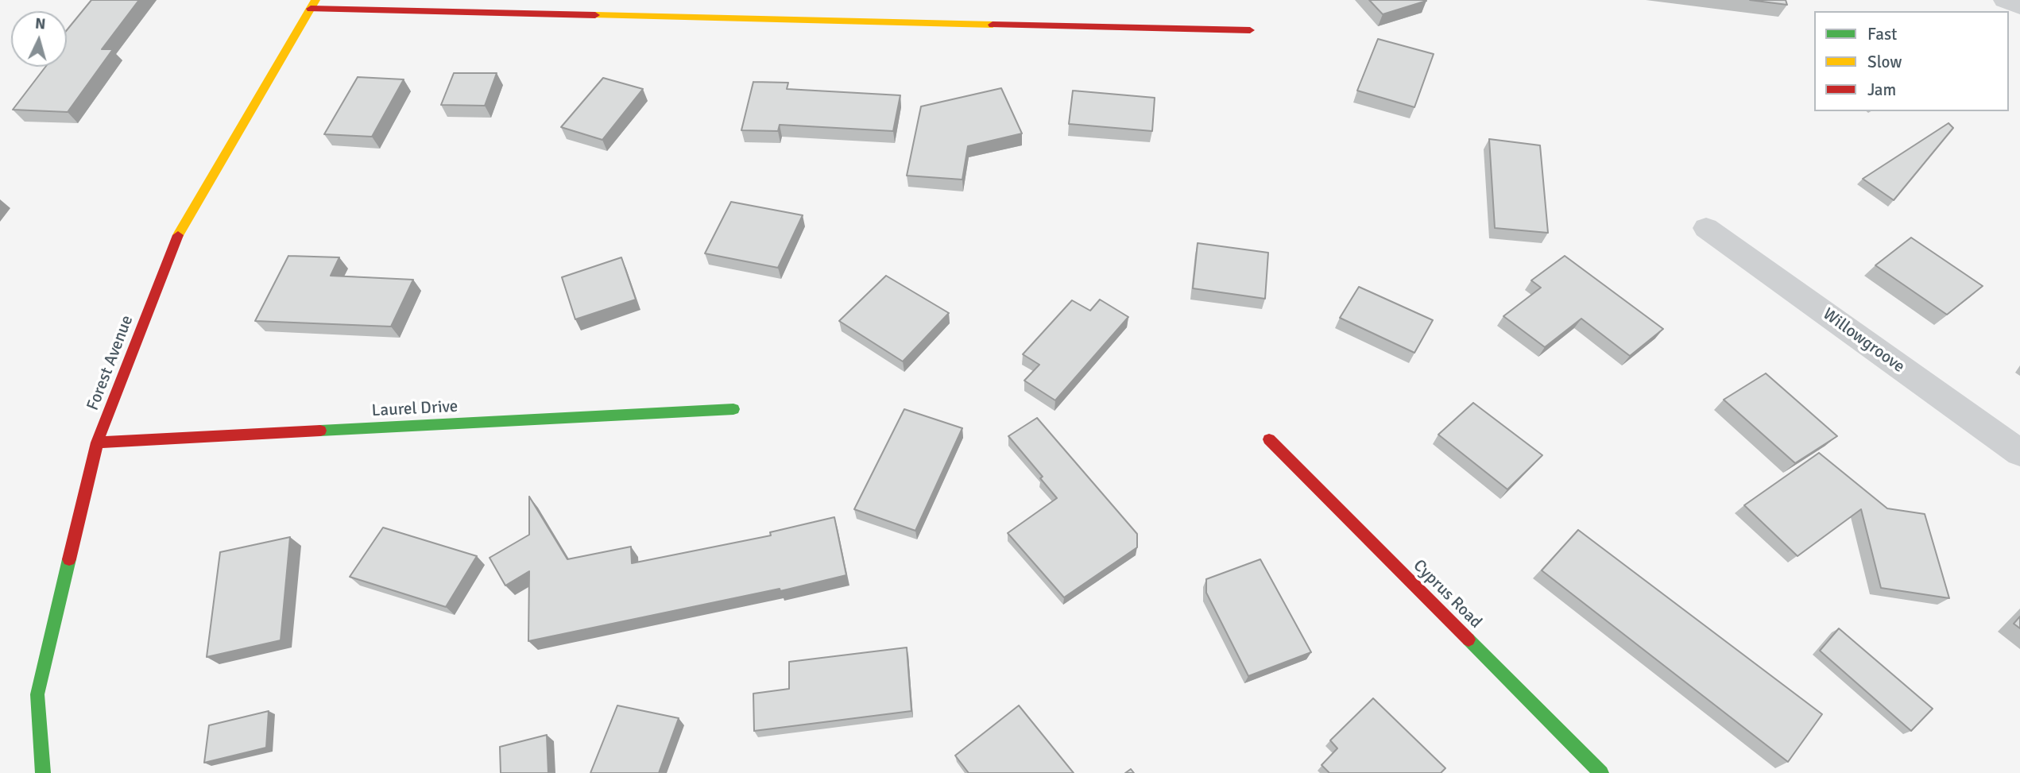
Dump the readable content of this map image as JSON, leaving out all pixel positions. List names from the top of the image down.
{
  "streets": {
    "street": [
      "Willowgroove",
      "Forest Avenue",
      "Laurel Drive",
      "Cyprus Road"
    ]
  },
  "crossings": [
    ["Forest Avenue", "Laurel Drive"]
  ],
  "legend": ["Fast", "Slow", "Jam"],
  "north": "top"
}
